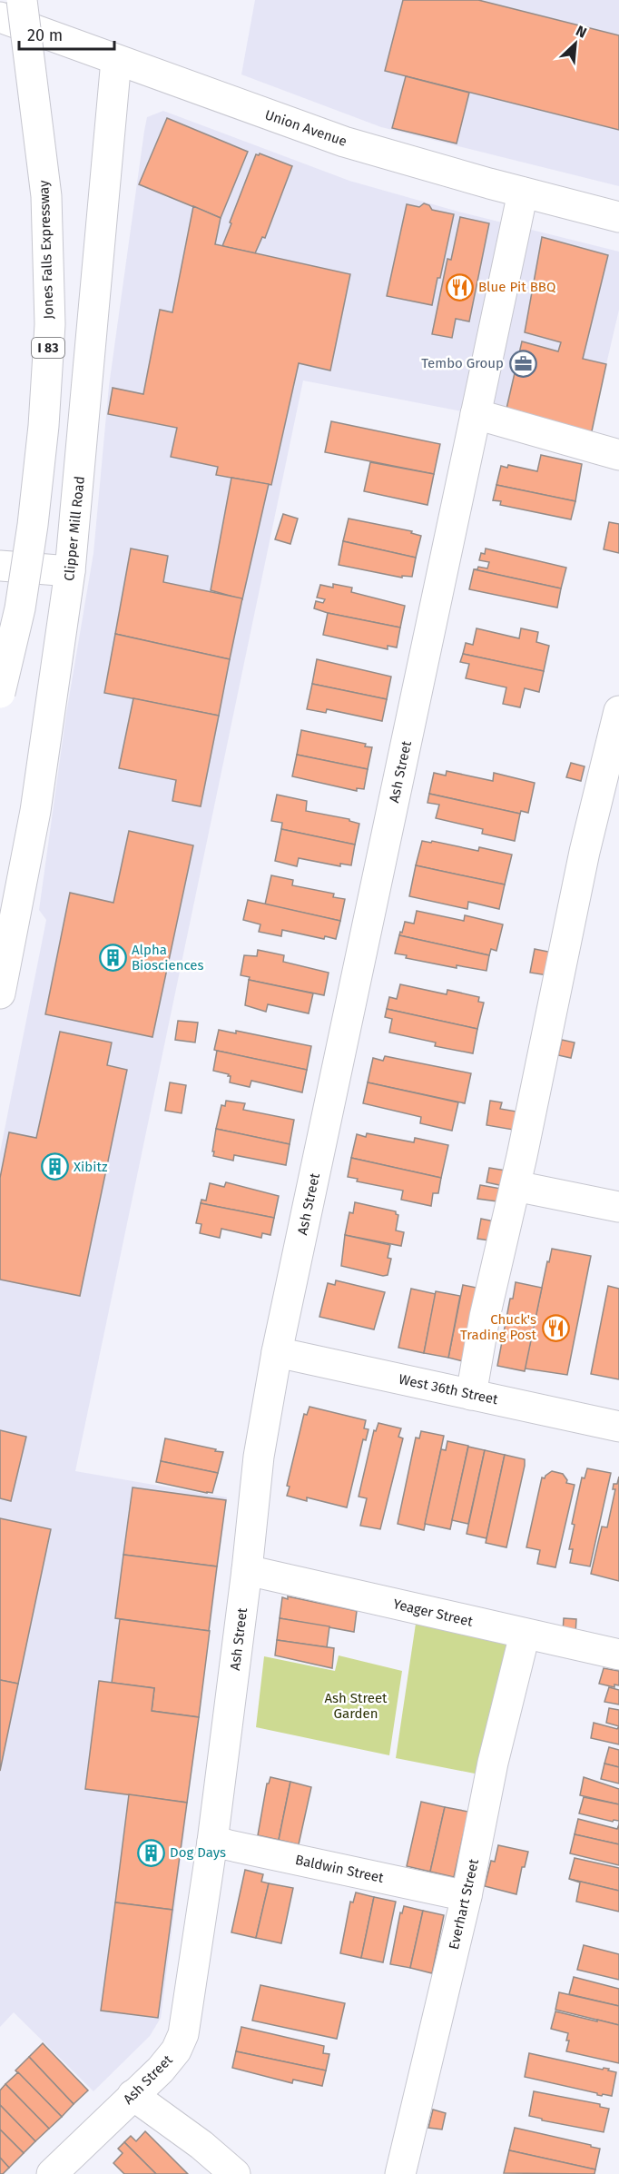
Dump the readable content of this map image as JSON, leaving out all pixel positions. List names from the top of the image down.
{
  "streets": {
    "main road": [
      "Union Avenue",
      "Jones Falls Expressway",
      "I 83",
      "Clipper Mill Road",
      "Ash Street",
      "West 36th Street",
      "Yeager Street",
      "Baldwin Street",
      "Everhart Street"
    ]
  },
  "crossings": [
    ["Union Avenue", "Clipper Mill Road"],
    ["Union Avenue", "Ash Street"],
    ["Ash Street", "West 36th Street"],
    ["Ash Street", "Yeager Street"],
    ["Ash Street", "Baldwin Street"],
    ["Yeager Street", "Everhart Street"],
    ["Baldwin Street", "Everhart Street"]
  ],
  "parks": ["Ash Street Garden"],
  "places": {
    "restaurant": ["Blue Pit BBQ", "Chuck's Trading Post"],
    "office": ["Tembo Group"],
    "building": ["Alpha Biosciences", "Xibitz", "Dog Days"]
  },
  "scale_bar": "20 m",
  "north": "top right"
}
